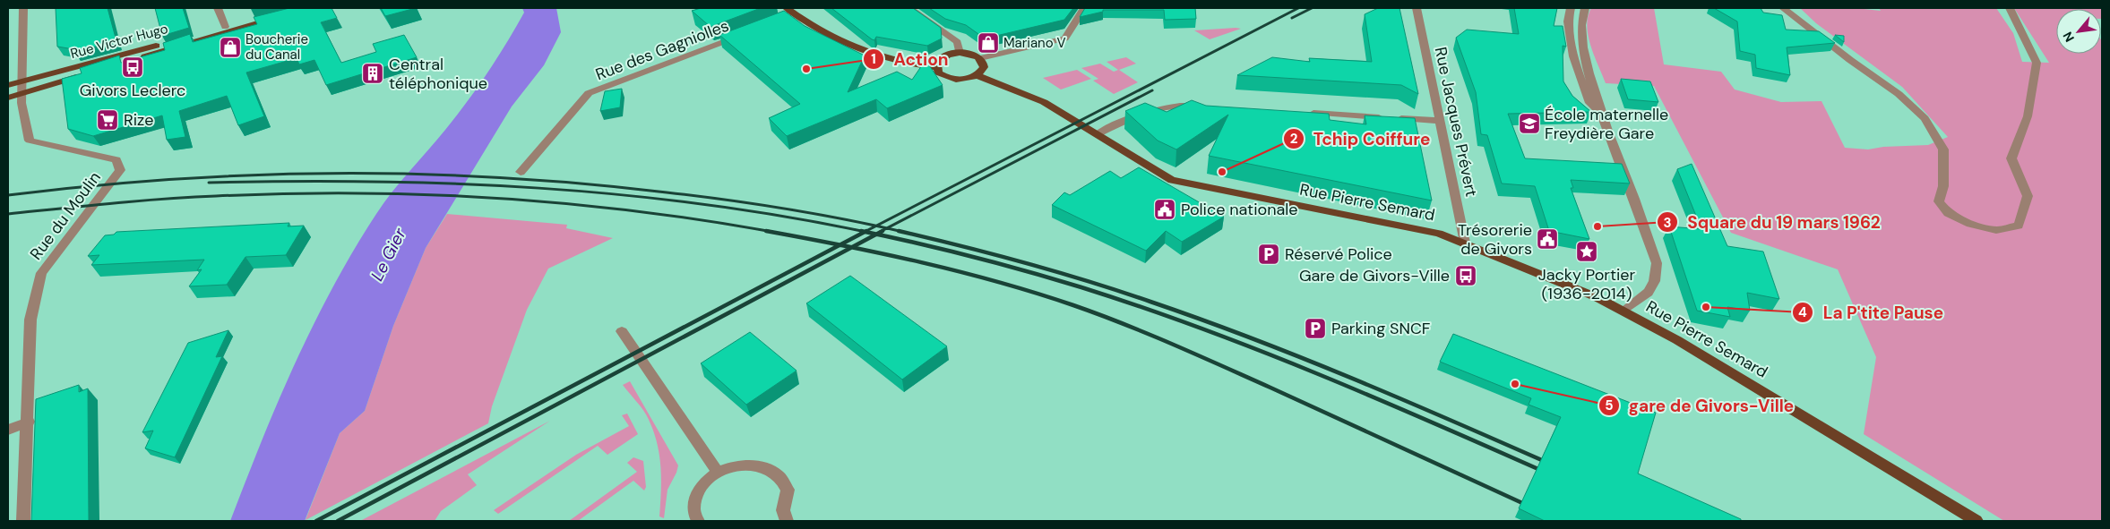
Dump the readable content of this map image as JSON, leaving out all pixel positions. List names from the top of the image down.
{
  "streets": {
    "main road": ["Rue Victor Hugo", "Rue Pierre Semard"],
    "street": ["Rue des Gagniolles", "Rue Jacques Prévert", "Rue du Moulin"]
  },
  "crossings": [
    ["Rue Victor Hugo", "Rue du Moulin"],
    ["Rue Jacques Prévert", "Rue Pierre Semard"]
  ],
  "water": ["Le Gier"],
  "places": {
    "shop": ["Mariano V", "Boucherie du Canal"],
    "bus stop": ["Givors Leclerc", "Gare de Givors-Ville"],
    "other": [
      "Action",
      "Tchip Coiffure",
      "Square du 19 mars 1962",
      "La P'tite Pause",
      "gare de Givors-Ville"
    ],
    "building": ["Central téléphonique"],
    "supermarket": ["Rize"],
    "school or university": ["École maternelle Freydière Gare"],
    "public building": ["Police nationale", "Trésorerie de Givors"],
    "place": ["Jacky Portier (1936-2014)"],
    "parking": ["Réservé Police", "Parking SNCF"]
  },
  "north": "bottom left"
}
